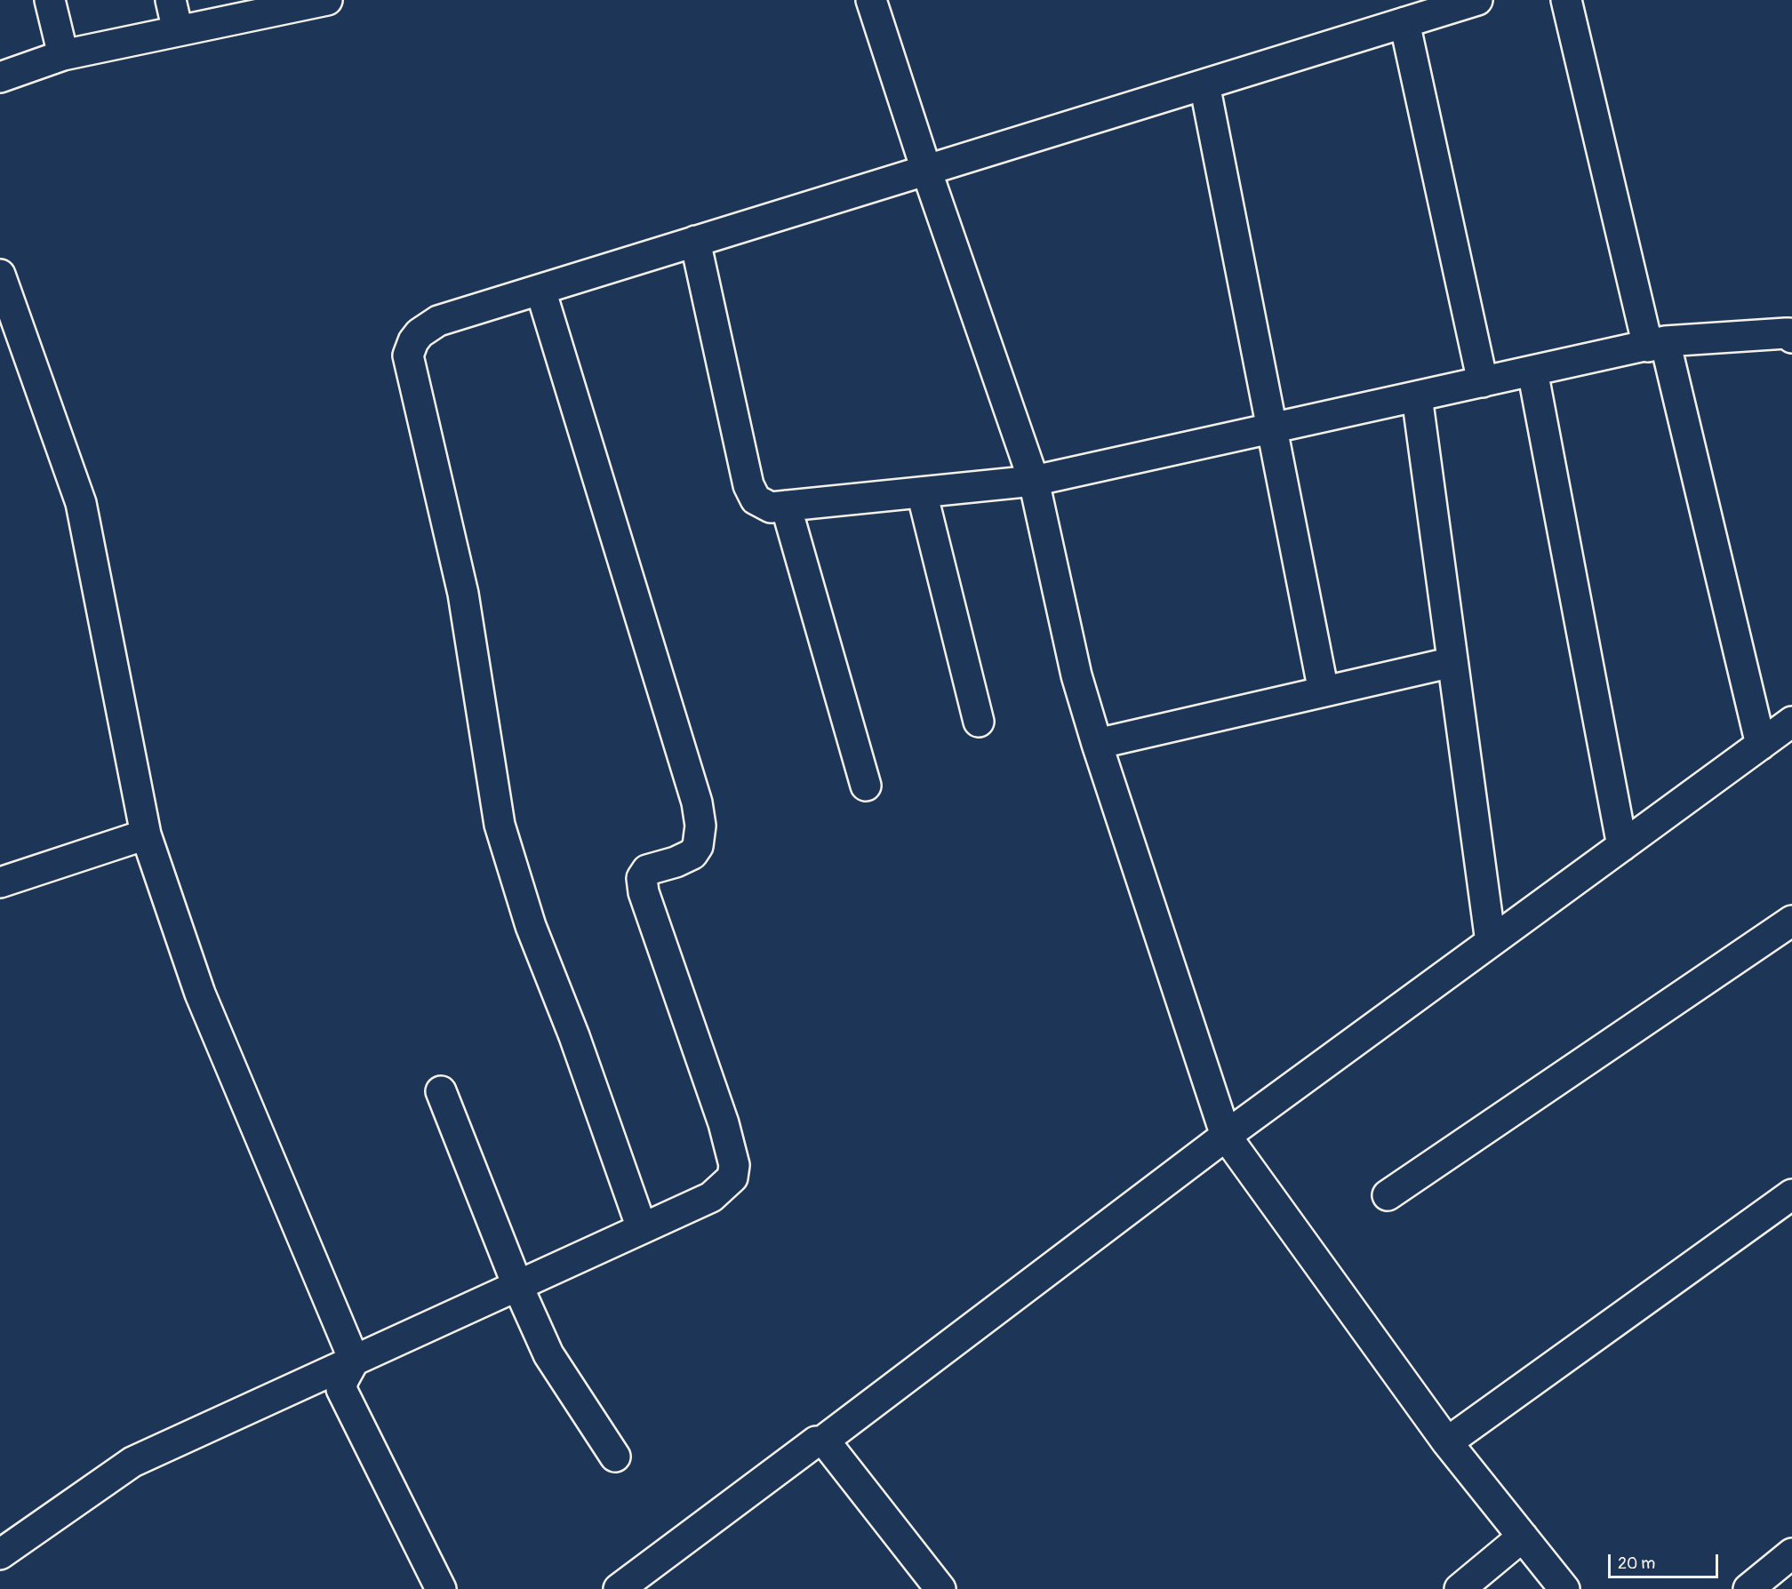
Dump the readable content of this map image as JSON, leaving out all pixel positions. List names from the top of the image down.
{
  "scale_bar": "20 m"
}
